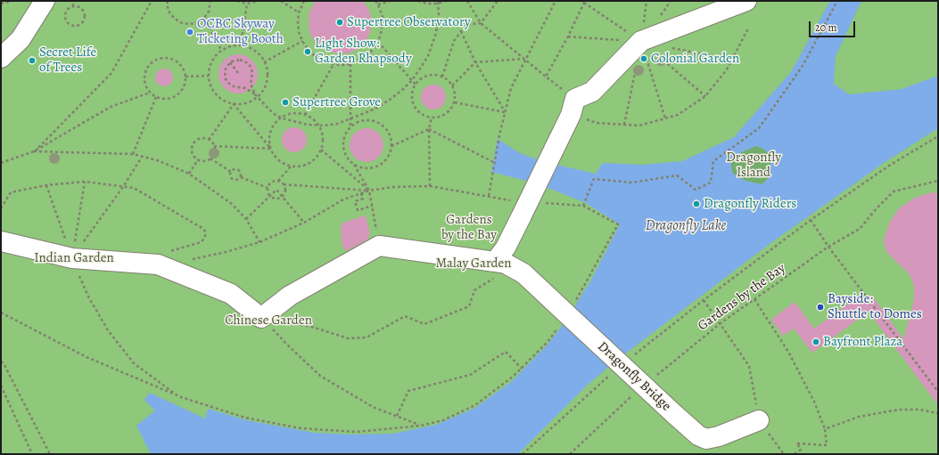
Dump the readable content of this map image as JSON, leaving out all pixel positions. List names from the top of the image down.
{
  "streets": {
    "street": ["Dragonfly Bridge"],
    "path": ["Gardens by the Bay"]
  },
  "water": ["Dragonfly Lake"],
  "parks": [
    "Dragonfly Island",
    "Gardens by the Bay",
    "Indian Garden",
    "Malay Garden",
    "Chinese Garden"
  ],
  "places": [
    "Supertree Observatory",
    "OCBC Skyway Ticketing Booth",
    "Light Show: Garden Rhapsody",
    "Colonial Garden",
    "Secret Life of Trees",
    "Supertree Grove",
    "Dragonfly Riders",
    "Bayside: Shuttle to Domes",
    "Bayfront Plaza"
  ],
  "scale_bar": "20 m"
}
